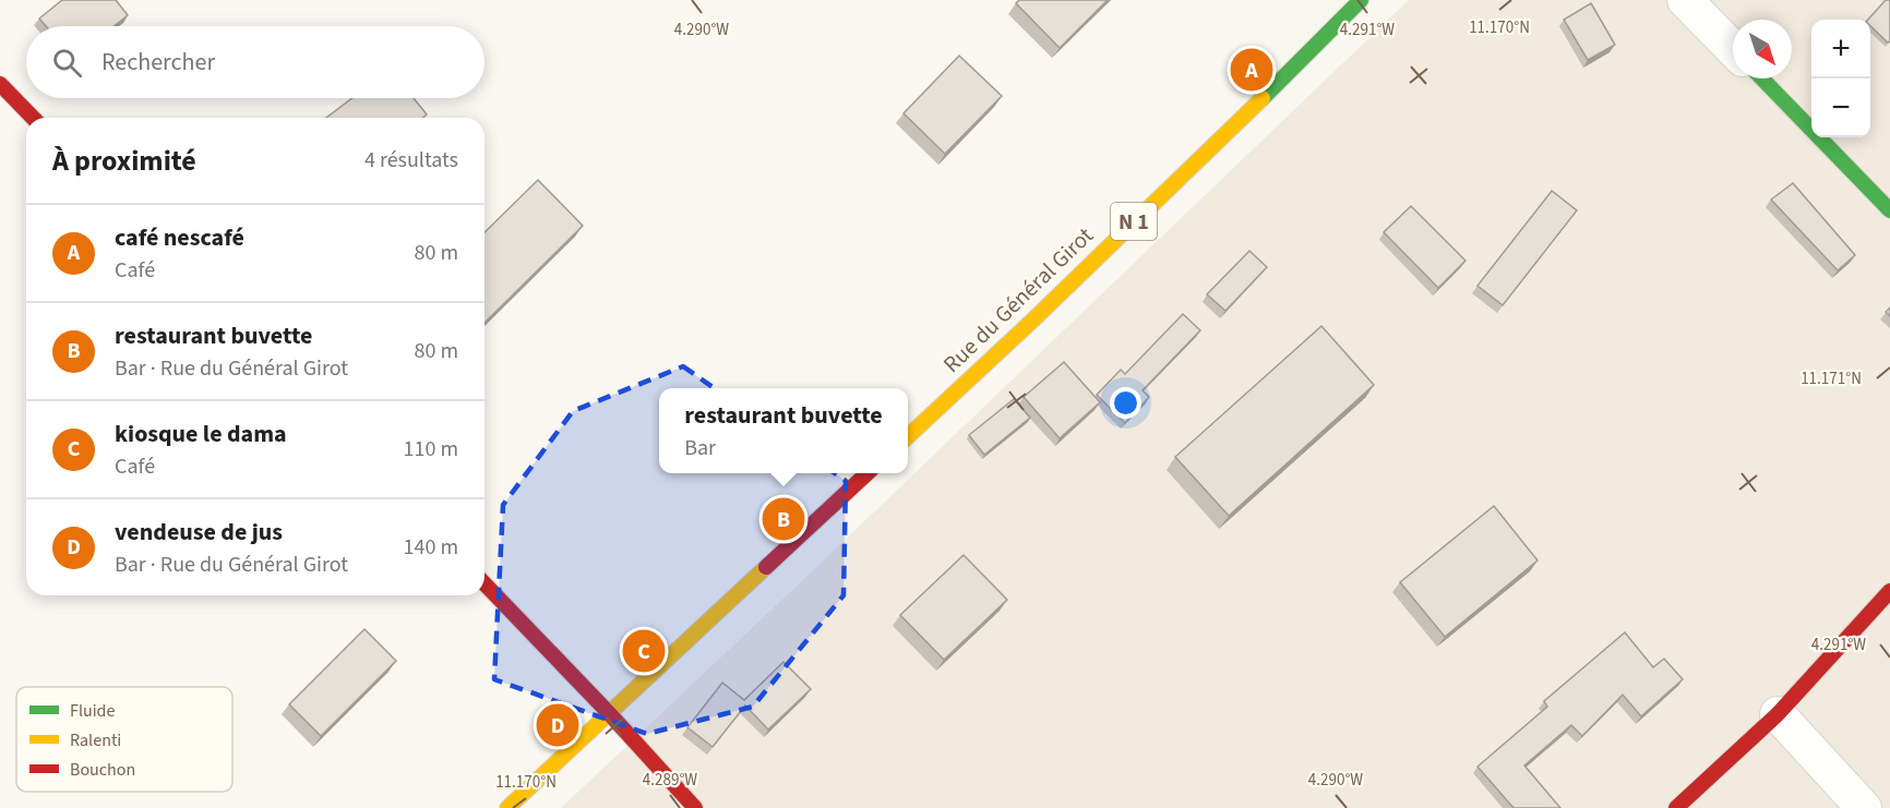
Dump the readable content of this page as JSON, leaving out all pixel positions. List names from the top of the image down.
{
  "streets": {
    "main road": ["N 1", "Rue du Général Girot"]
  },
  "legend": ["Fluide", "Ralenti", "Bouchon"],
  "north": "bottom right",
  "page": {
    "map_buttons": ["+", "−"],
    "search": "Rechercher",
    "pins": [
      "A",
      "B",
      "C",
      "D"
    ],
    "heading": ["À proximité", "4 résultats"],
    "list": [
      {
        "mark": "A",
        "name": "café nescafé",
        "note": "Café",
        "value": "80 m"
      },
      {
        "mark": "B",
        "name": "restaurant buvette",
        "note": "Bar · Rue du Général Girot",
        "value": "80 m"
      },
      {
        "mark": "C",
        "name": "kiosque le dama",
        "note": "Café",
        "value": "110 m"
      },
      {
        "mark": "D",
        "name": "vendeuse de jus",
        "note": "Bar · Rue du Général Girot",
        "value": "140 m"
      }
    ],
    "popup": ["restaurant buvette", "Bar"]
  },
  "coordinates": [
    "11.170°N",
    "4.290°W",
    "4.291°W",
    "11.171°N",
    "4.289°W"
  ]
}
